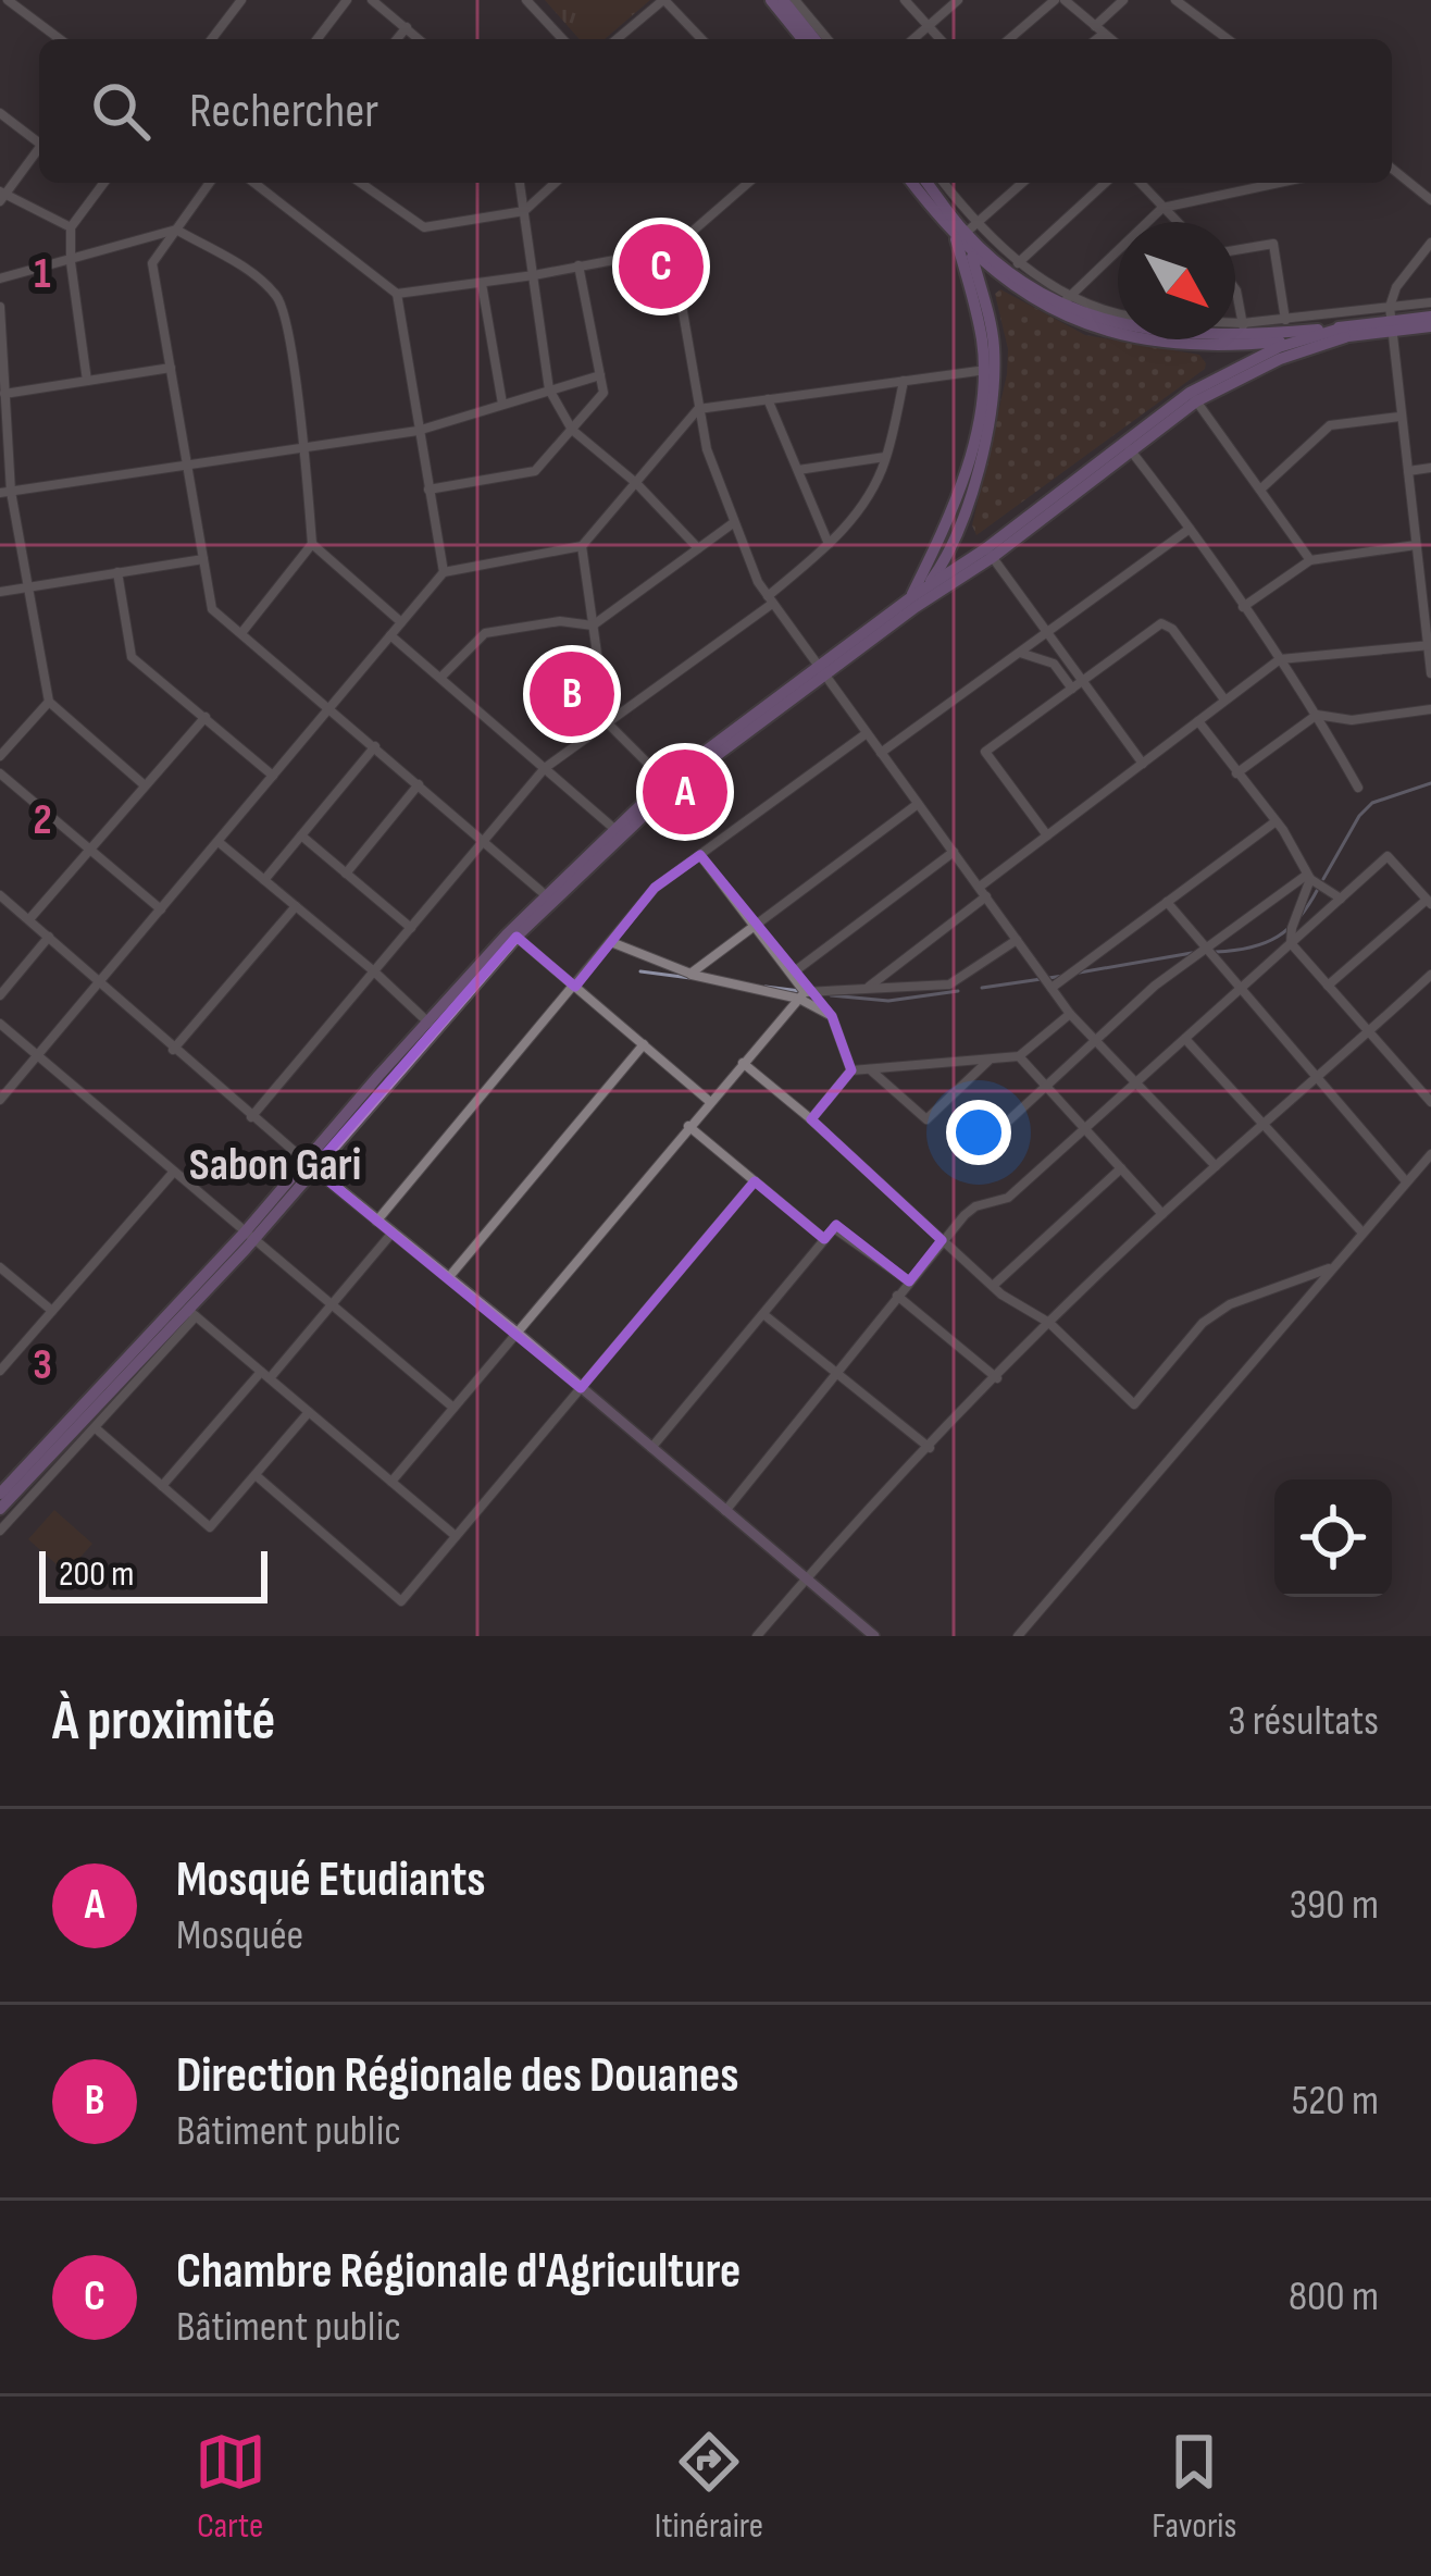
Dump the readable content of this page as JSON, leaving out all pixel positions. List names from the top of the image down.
{
  "districts": ["Sabon Gari"],
  "scale_bar": "200 m",
  "north": "bottom right",
  "page": {
    "search": "Rechercher",
    "pins": ["C", "B", "A"],
    "scale": "200 m",
    "heading": ["À proximité", "3 résultats"],
    "list": [
      {
        "mark": "A",
        "name": "Mosqué Etudiants",
        "note": "Mosquée",
        "value": "390 m"
      },
      {
        "mark": "B",
        "name": "Direction Régionale des Douanes",
        "note": "Bâtiment public",
        "value": "520 m"
      },
      {
        "mark": "C",
        "name": "Chambre Régionale d'Agriculture",
        "note": "Bâtiment public",
        "value": "800 m"
      }
    ],
    "nav": ["Carte", "Itinéraire", "Favoris"]
  },
  "grid": {
    "rows": ["1", "2", "3"]
  }
}
